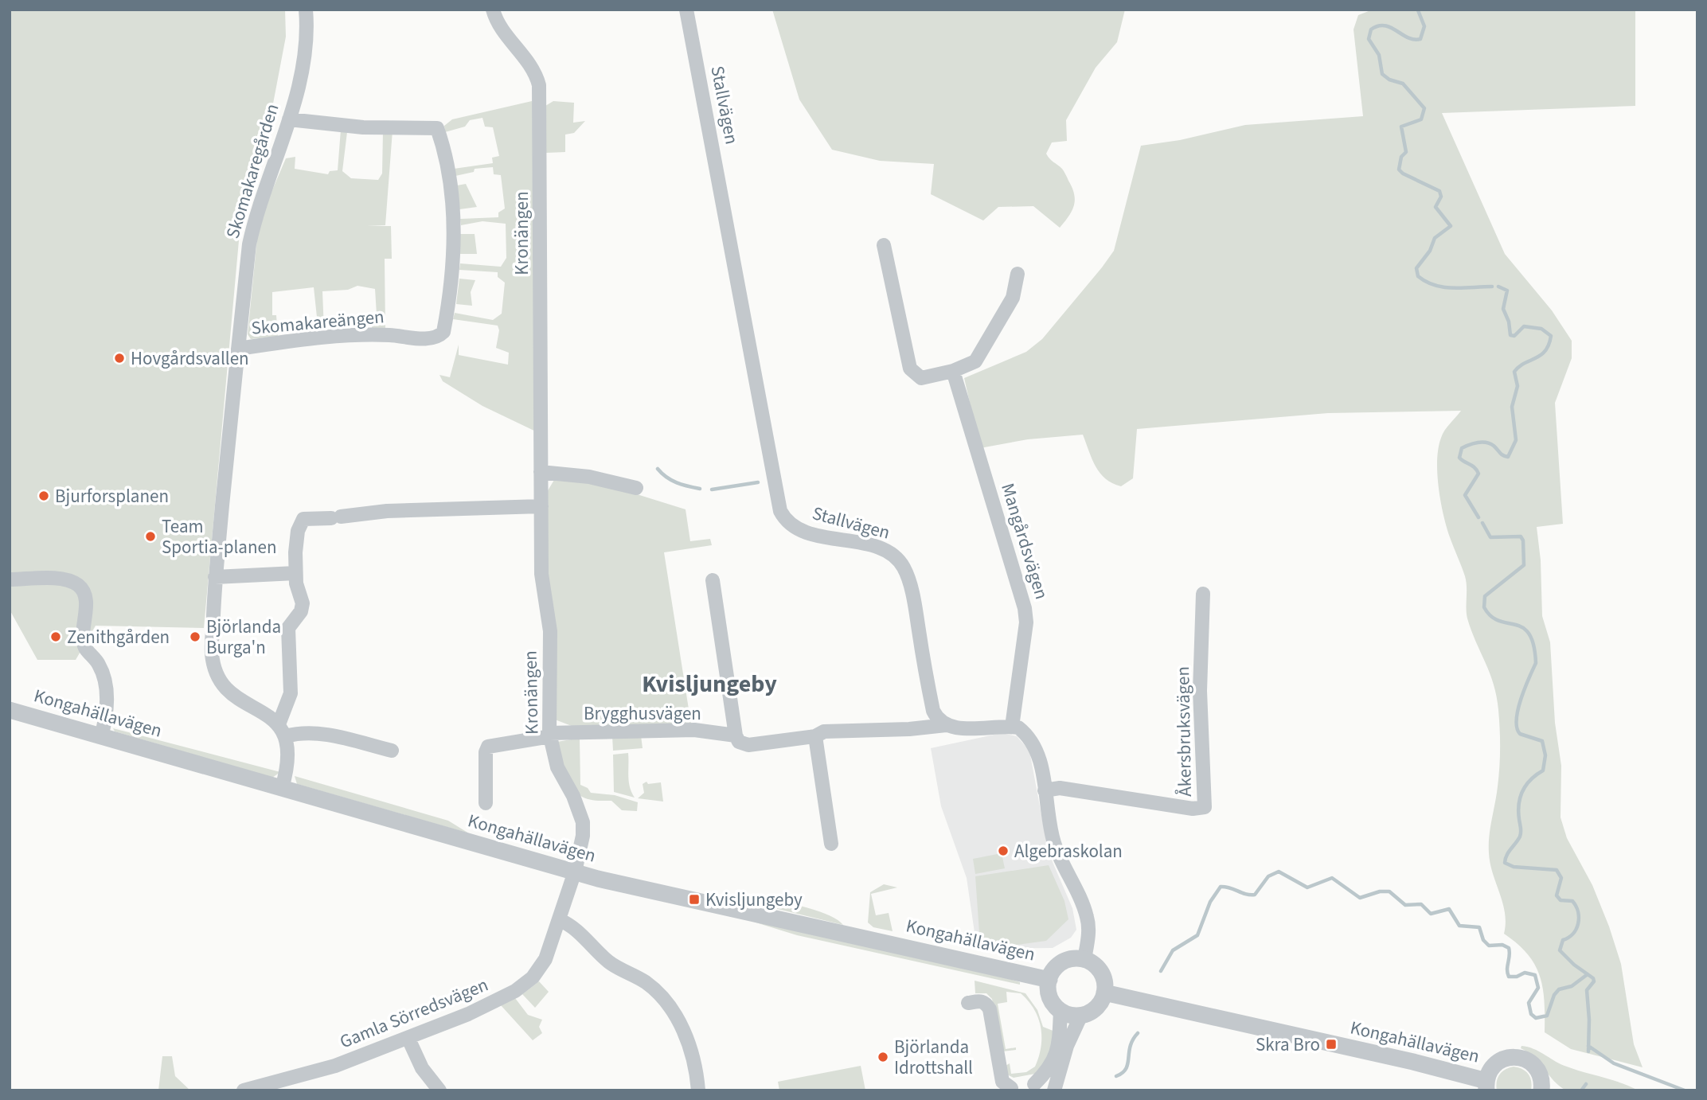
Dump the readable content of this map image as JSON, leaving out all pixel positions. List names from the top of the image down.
{
  "streets": {
    "street": [
      "Stallvägen",
      "Skomakaregården",
      "Kronängen",
      "Skomakareängen",
      "Mangårdsvägen",
      "Kongahällavägen",
      "Brygghusvägen",
      "Åkersbruksvägen",
      "Gamla Sörredsvägen"
    ]
  },
  "crossings": [
    ["Stallvägen", "Brygghusvägen"],
    ["Skomakaregården", "Skomakareängen"],
    ["Kronängen", "Kongahällavägen"],
    ["Kronängen", "Brygghusvägen"],
    ["Kronängen", "Gamla Sörredsvägen"],
    ["Kongahällavägen", "Gamla Sörredsvägen"]
  ],
  "districts": ["Kvisljungeby"],
  "places": {
    "other": [
      "Hovgårdsvallen",
      "Bjurforsplanen",
      "Team Sportia-planen",
      "Zenithgården",
      "Björlanda Burga'n",
      "Algebraskolan",
      "Björlanda Idrottshall"
    ],
    "transit": ["Kvisljungeby", "Skra Bro"]
  }
}
